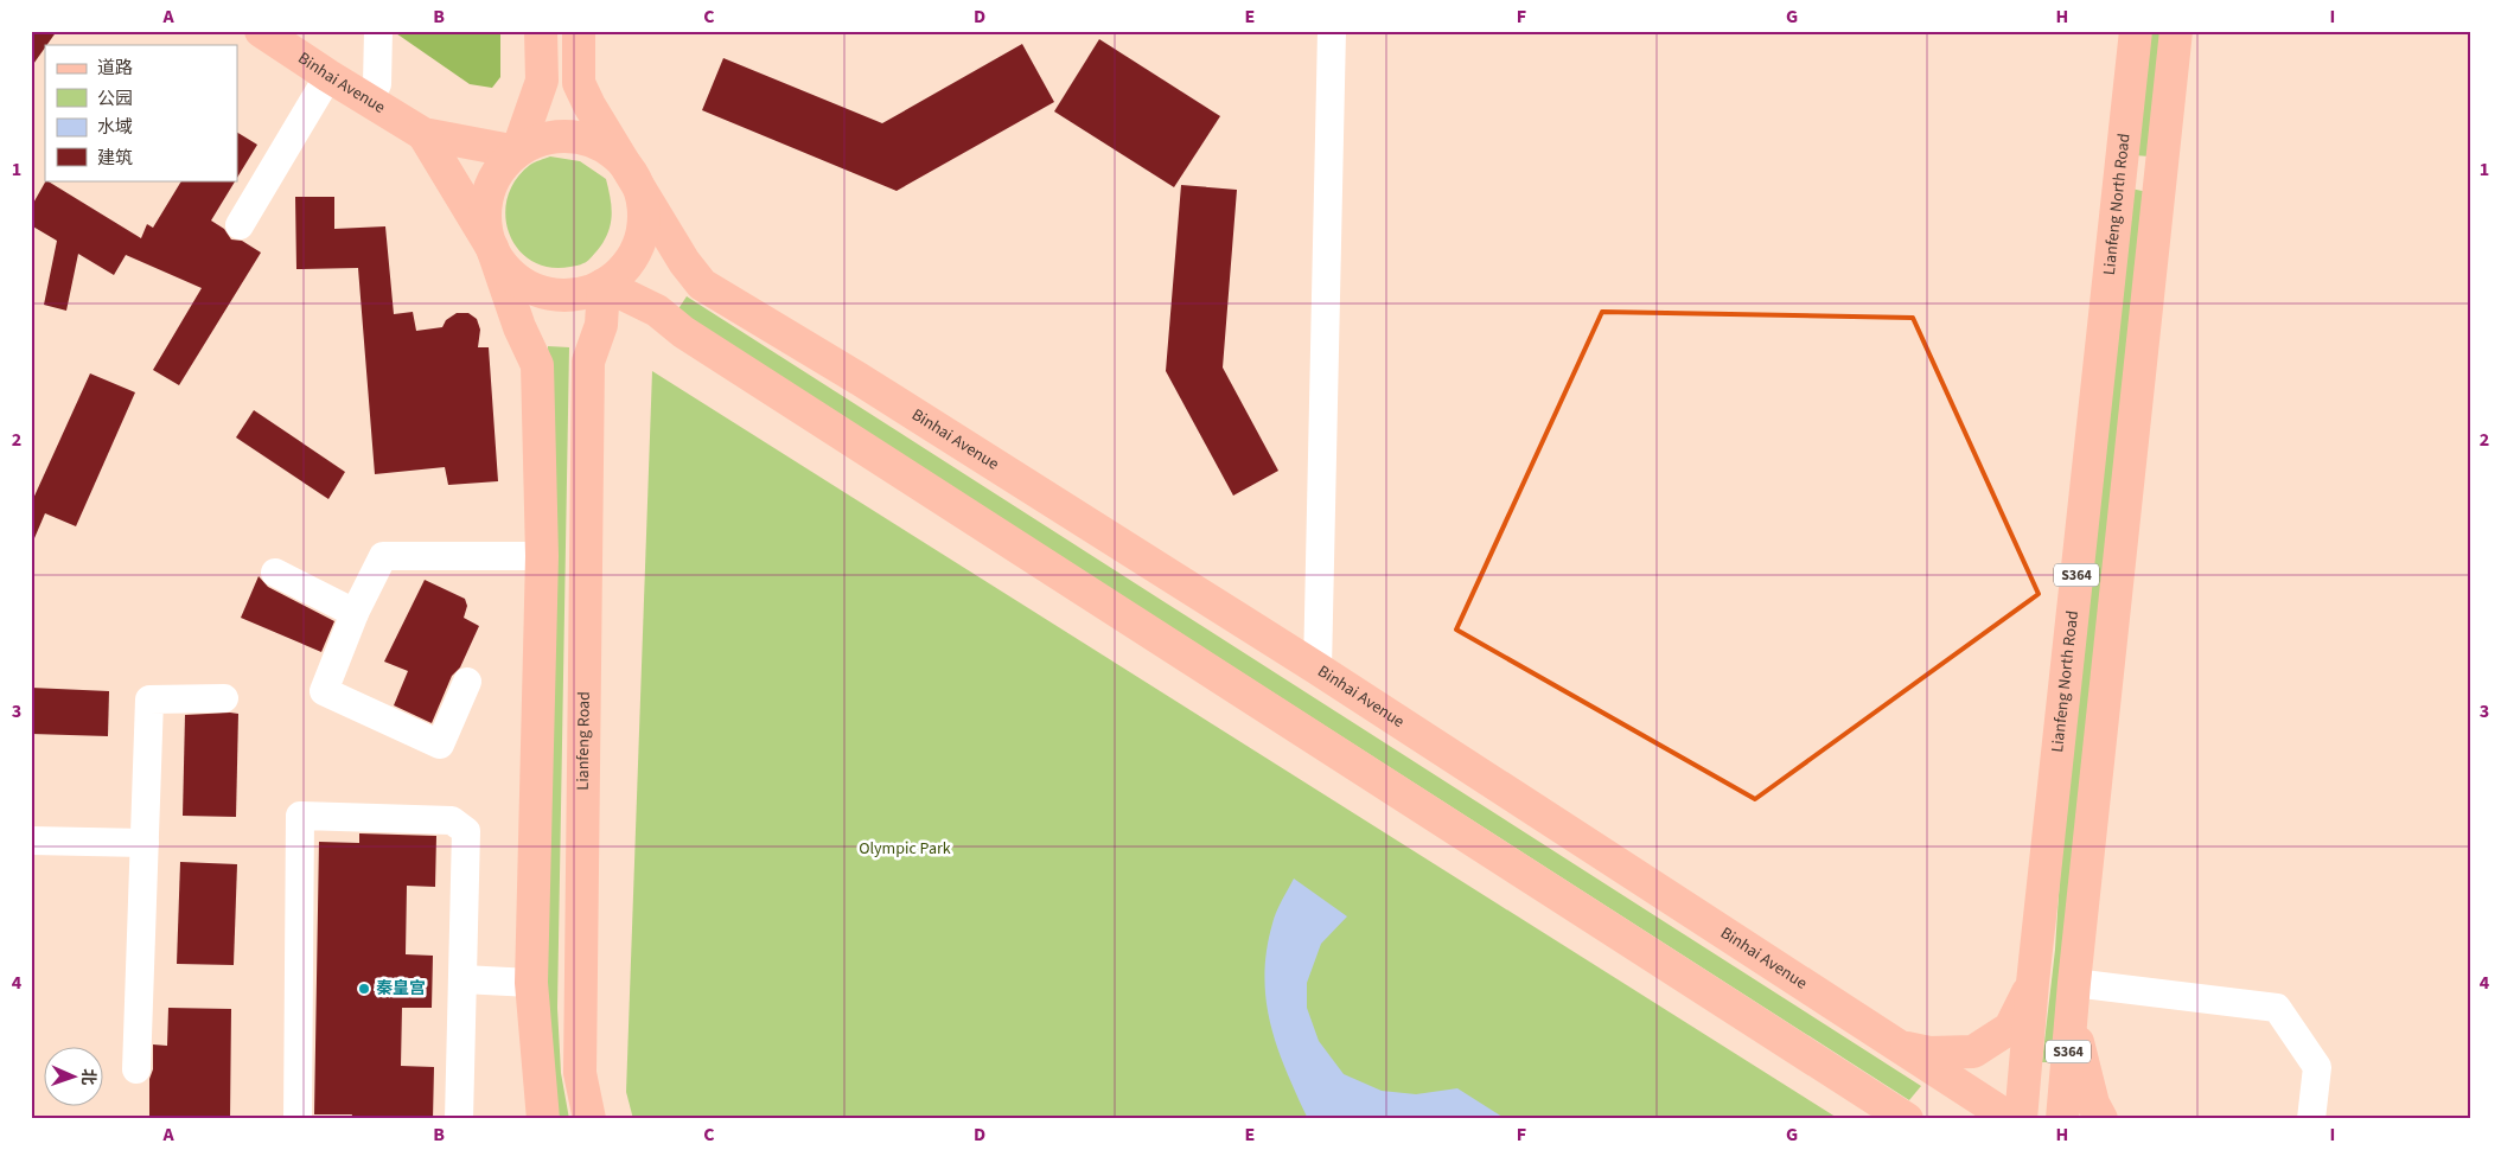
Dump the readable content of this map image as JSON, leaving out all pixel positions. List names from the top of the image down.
{
  "streets": {
    "main road": [
      "Binhai Avenue",
      "Lianfeng North Road",
      "S364",
      "Lianfeng Road"
    ]
  },
  "crossings": [
    ["Binhai Avenue", "Lianfeng Road"]
  ],
  "parks": ["Olympic Park"],
  "places": ["秦皇宫"],
  "legend": [
    "道路",
    "公园",
    "水域",
    "建筑"
  ],
  "north": "right",
  "grid": {
    "columns": [
      "A",
      "B",
      "C",
      "D",
      "E",
      "F",
      "G",
      "H",
      "I"
    ],
    "rows": [
      "1",
      "2",
      "3",
      "4"
    ]
  }
}
